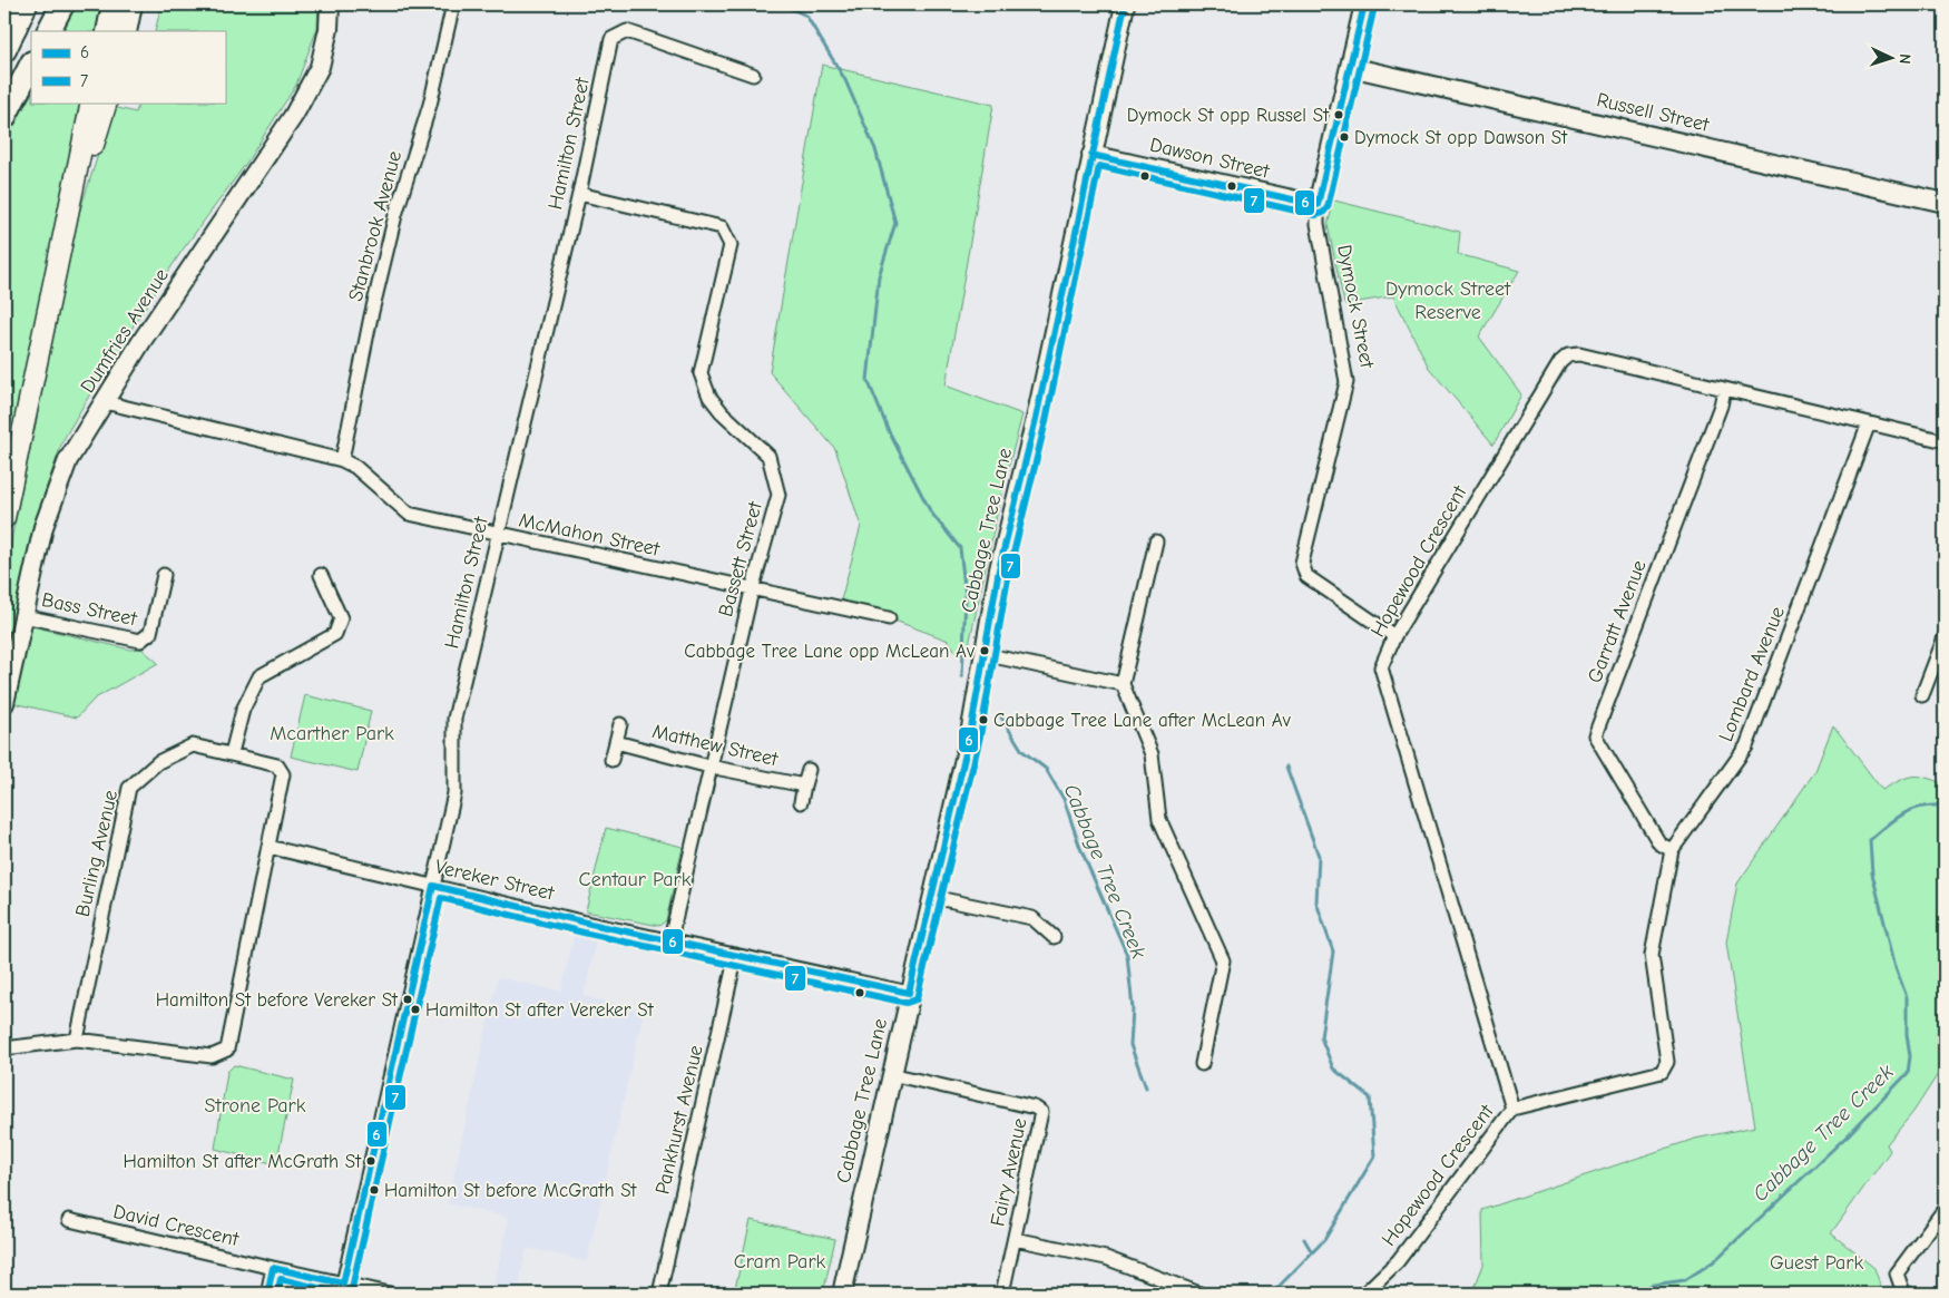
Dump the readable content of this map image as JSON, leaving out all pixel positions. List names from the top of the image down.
{
  "streets": {
    "main road": [
      "Russell Street",
      "Dawson Street",
      "Dymock Street",
      "Dumfries Avenue",
      "Cabbage Tree Lane"
    ],
    "street": [
      "Hamilton Street",
      "Stanbrook Avenue",
      "McMahon Street",
      "Bassett Street",
      "Hopewood Crescent",
      "Bass Street",
      "Garratt Avenue",
      "Lombard Avenue",
      "Matthew Street",
      "Burling Avenue",
      "Vereker Street",
      "Pankhurst Avenue",
      "Fairy Avenue",
      "David Crescent"
    ]
  },
  "crossings": [
    ["Russell Street", "Dymock Street"],
    ["Hamilton Street", "McMahon Street"],
    ["Hamilton Street", "Bassett Street"],
    ["Hamilton Street", "Vereker Street"],
    ["Hamilton Street", "David Crescent"],
    ["Dawson Street", "Dymock Street"],
    ["Dawson Street", "Cabbage Tree Lane"],
    ["Stanbrook Avenue", "McMahon Street"],
    ["Dymock Street", "Hopewood Crescent"],
    ["Dumfries Avenue", "McMahon Street"],
    ["Dumfries Avenue", "Bass Street"],
    ["Cabbage Tree Lane", "Vereker Street"],
    ["Cabbage Tree Lane", "Fairy Avenue"],
    ["McMahon Street", "Bassett Street"],
    ["Bassett Street", "Matthew Street"],
    ["Bassett Street", "Vereker Street"],
    ["Hopewood Crescent", "Garratt Avenue"],
    ["Hopewood Crescent", "Lombard Avenue"],
    ["Garratt Avenue", "Lombard Avenue"],
    ["Burling Avenue", "Vereker Street"],
    ["Vereker Street", "Pankhurst Avenue"]
  ],
  "water": ["Cabbage Tree Creek"],
  "parks": [
    "Dymock Street Reserve",
    "Mcarther Park",
    "Centaur Park",
    "Strone Park",
    "Cram Park",
    "Guest Park"
  ],
  "places": [
    "Dymock St opp Russel St",
    "Dymock St opp Dawson St",
    "Cabbage Tree Lane opp McLean Av",
    "Cabbage Tree Lane after McLean Av",
    "Hamilton St before Vereker St",
    "Hamilton St after Vereker St",
    "Hamilton St after McGrath St",
    "Hamilton St before McGrath St"
  ],
  "lines": ["transit line 6", "transit line 7"],
  "legend": ["6", "7"],
  "north": "right"
}
